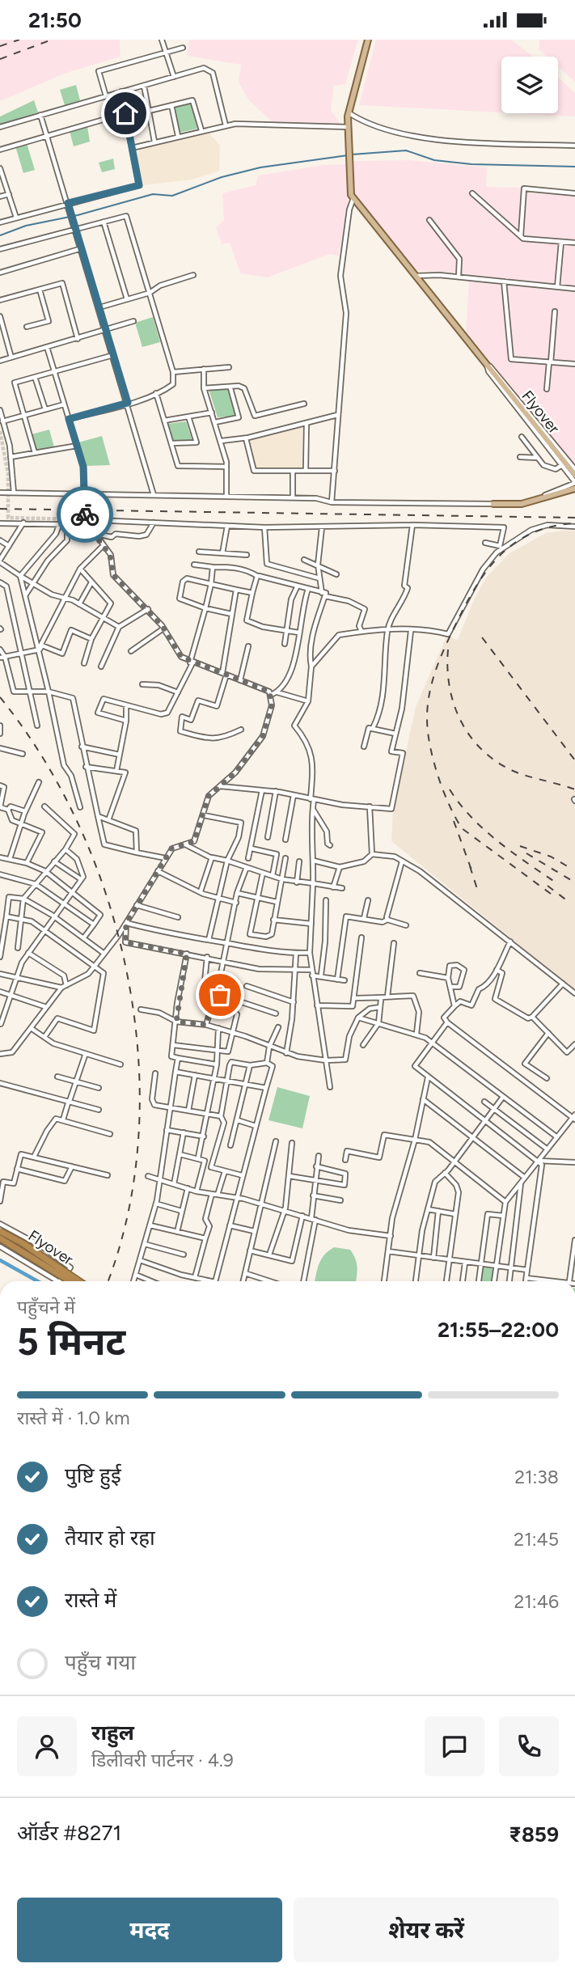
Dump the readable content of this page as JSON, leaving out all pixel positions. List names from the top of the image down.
{
  "streets": {
    "highway": ["Flyover"]
  },
  "page": {
    "status": "21:50",
    "heading": ["5 मिनट", "पहुँचने में", "21:55–22:00"],
    "panel": [
      "राहुल",
      "डिलीवरी पार्टनर · 4.9",
      "ऑर्डर #8271",
      "₹859"
    ],
    "bar": "रास्ते में · 1.0 km",
    "list": [
      ["पुष्टि हुई", "21:38"],
      ["तैयार हो रहा", "21:45"],
      ["रास्ते में", "21:46"],
      "पहुँच गया"
    ],
    "buttons": ["मदद", "शेयर करें"]
  }
}
